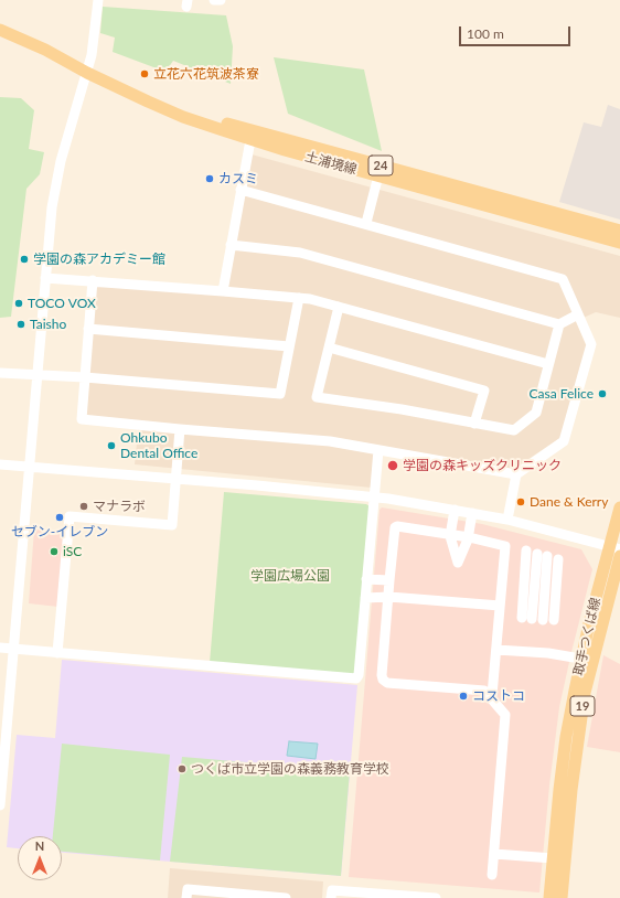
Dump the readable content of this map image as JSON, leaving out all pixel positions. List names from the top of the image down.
{
  "streets": {
    "main road": [
      "土浦境線",
      "24",
      "取手つくば線",
      "19"
    ]
  },
  "crossings": [
    ["土浦境線", "24"]
  ],
  "parks": ["学園広場公園"],
  "places": [
    "立花六花筑波茶寮",
    "カスミ",
    "学園の森アカデミー館",
    "TOCO VOX",
    "Taisho",
    "Casa Felice",
    "Ohkubo Dental Office",
    "学園の森キッズクリニック",
    "Dane & Kerry",
    "マナラボ",
    "セブン-イレブン",
    "iSC",
    "コストコ",
    "つくば市立学園の森義務教育学校"
  ],
  "scale_bar": "100 m",
  "north": "top"
}
